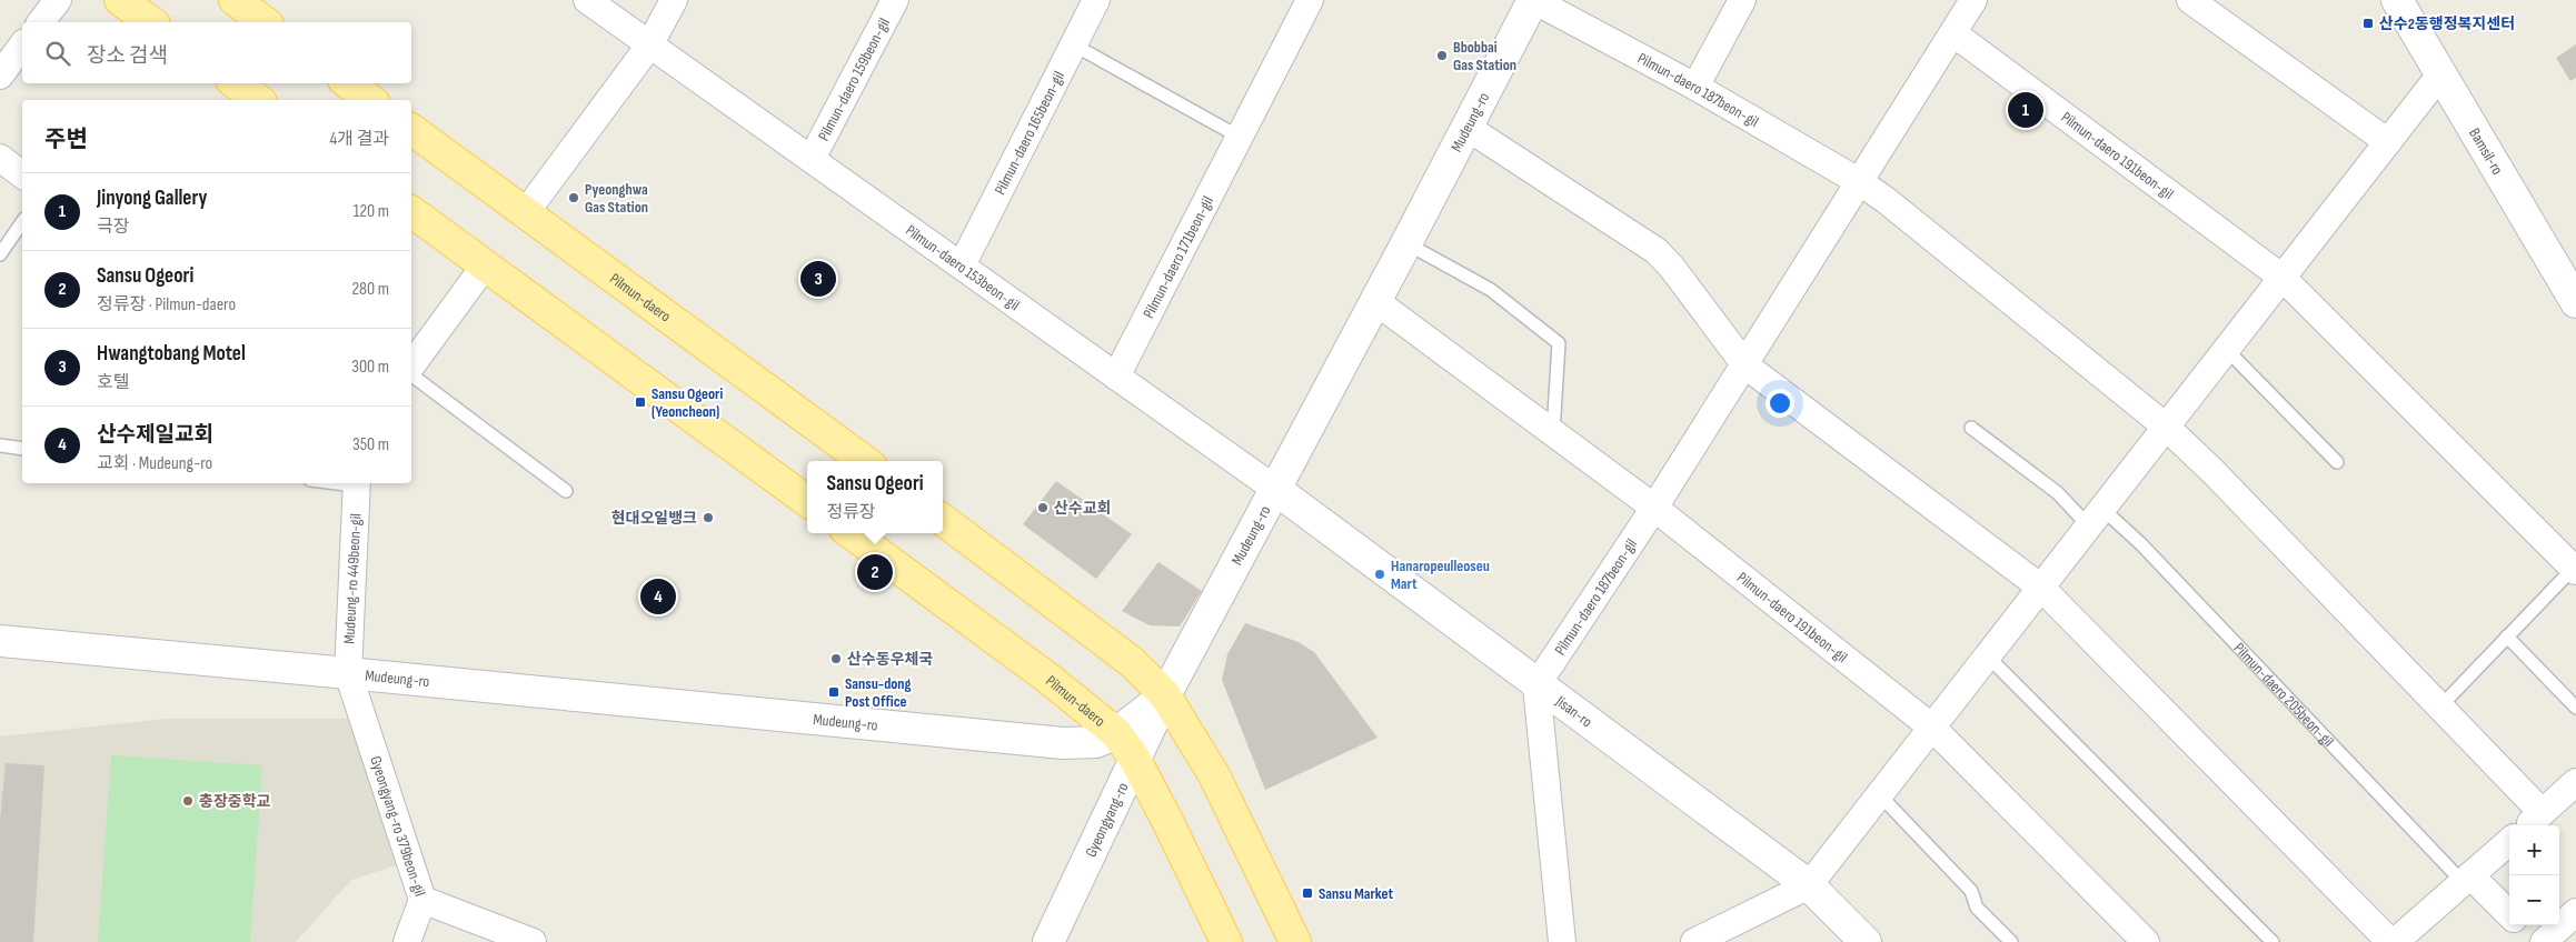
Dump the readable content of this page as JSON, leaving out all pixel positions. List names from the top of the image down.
{
  "streets": {
    "main road": ["Pilmun-daero"],
    "street": [
      "Pilmun-daero 159beon-gil",
      "Pilmun-daero 187beon-gil",
      "Mudeung-ro",
      "Pilmun-daero 165beon-gil",
      "Bamsil-ro",
      "Pilmun-daero 191beon-gil",
      "Pilmun-daero 171beon-gil",
      "Pilmun-daero 153beon-gil",
      "Mudeung-ro 449beon-gil",
      "Jisan-ro",
      "Gyeongyang-ro",
      "Gyeongyang-ro 379beon-gil"
    ],
    "lane": ["Pilmun-daero 205beon-gil"]
  },
  "crossings": [
    ["Pilmun-daero 159beon-gil", "Pilmun-daero 153beon-gil"],
    ["Pilmun-daero 187beon-gil", "Mudeung-ro"],
    ["Pilmun-daero 187beon-gil", "Pilmun-daero 191beon-gil"],
    ["Pilmun-daero 187beon-gil", "Jisan-ro"],
    ["Mudeung-ro", "Pilmun-daero 153beon-gil"],
    ["Mudeung-ro", "Pilmun-daero"],
    ["Mudeung-ro", "Mudeung-ro 449beon-gil"],
    ["Mudeung-ro", "Jisan-ro"],
    ["Mudeung-ro", "Gyeongyang-ro"],
    ["Mudeung-ro", "Gyeongyang-ro 379beon-gil"],
    ["Pilmun-daero 165beon-gil", "Pilmun-daero 153beon-gil"],
    ["Pilmun-daero 171beon-gil", "Pilmun-daero 153beon-gil"],
    ["Pilmun-daero 153beon-gil", "Jisan-ro"],
    ["Pilmun-daero", "Gyeongyang-ro"],
    ["Mudeung-ro 449beon-gil", "Gyeongyang-ro 379beon-gil"]
  ],
  "places": {
    "transit": [
      "산수2동행정복지센터",
      "Sansu Ogeori (Yeoncheon)",
      "Sansu-dong Post Office",
      "Sansu Market"
    ],
    "other": [
      "Bbobbai Gas Station",
      "Pyeonghwa Gas Station",
      "산수교회",
      "현대오일뱅크",
      "Hanaropeulleoseu Mart",
      "산수동우체국",
      "충장중학교"
    ]
  },
  "page": {
    "search": "장소 검색",
    "pins": [
      "1",
      "3",
      "2",
      "4"
    ],
    "heading": ["주변", "4개 결과"],
    "list": [
      {
        "mark": "1",
        "name": "Jinyong Gallery",
        "note": "극장",
        "value": "120 m"
      },
      {
        "mark": "2",
        "name": "Sansu Ogeori",
        "note": "정류장 · Pilmun-daero",
        "value": "280 m"
      },
      {
        "mark": "3",
        "name": "Hwangtobang Motel",
        "note": "호텔",
        "value": "300 m"
      },
      {
        "mark": "4",
        "name": "산수제일교회",
        "note": "교회 · Mudeung-ro",
        "value": "350 m"
      }
    ],
    "popup": ["Sansu Ogeori", "정류장"],
    "map_buttons": ["+", "−"]
  }
}
